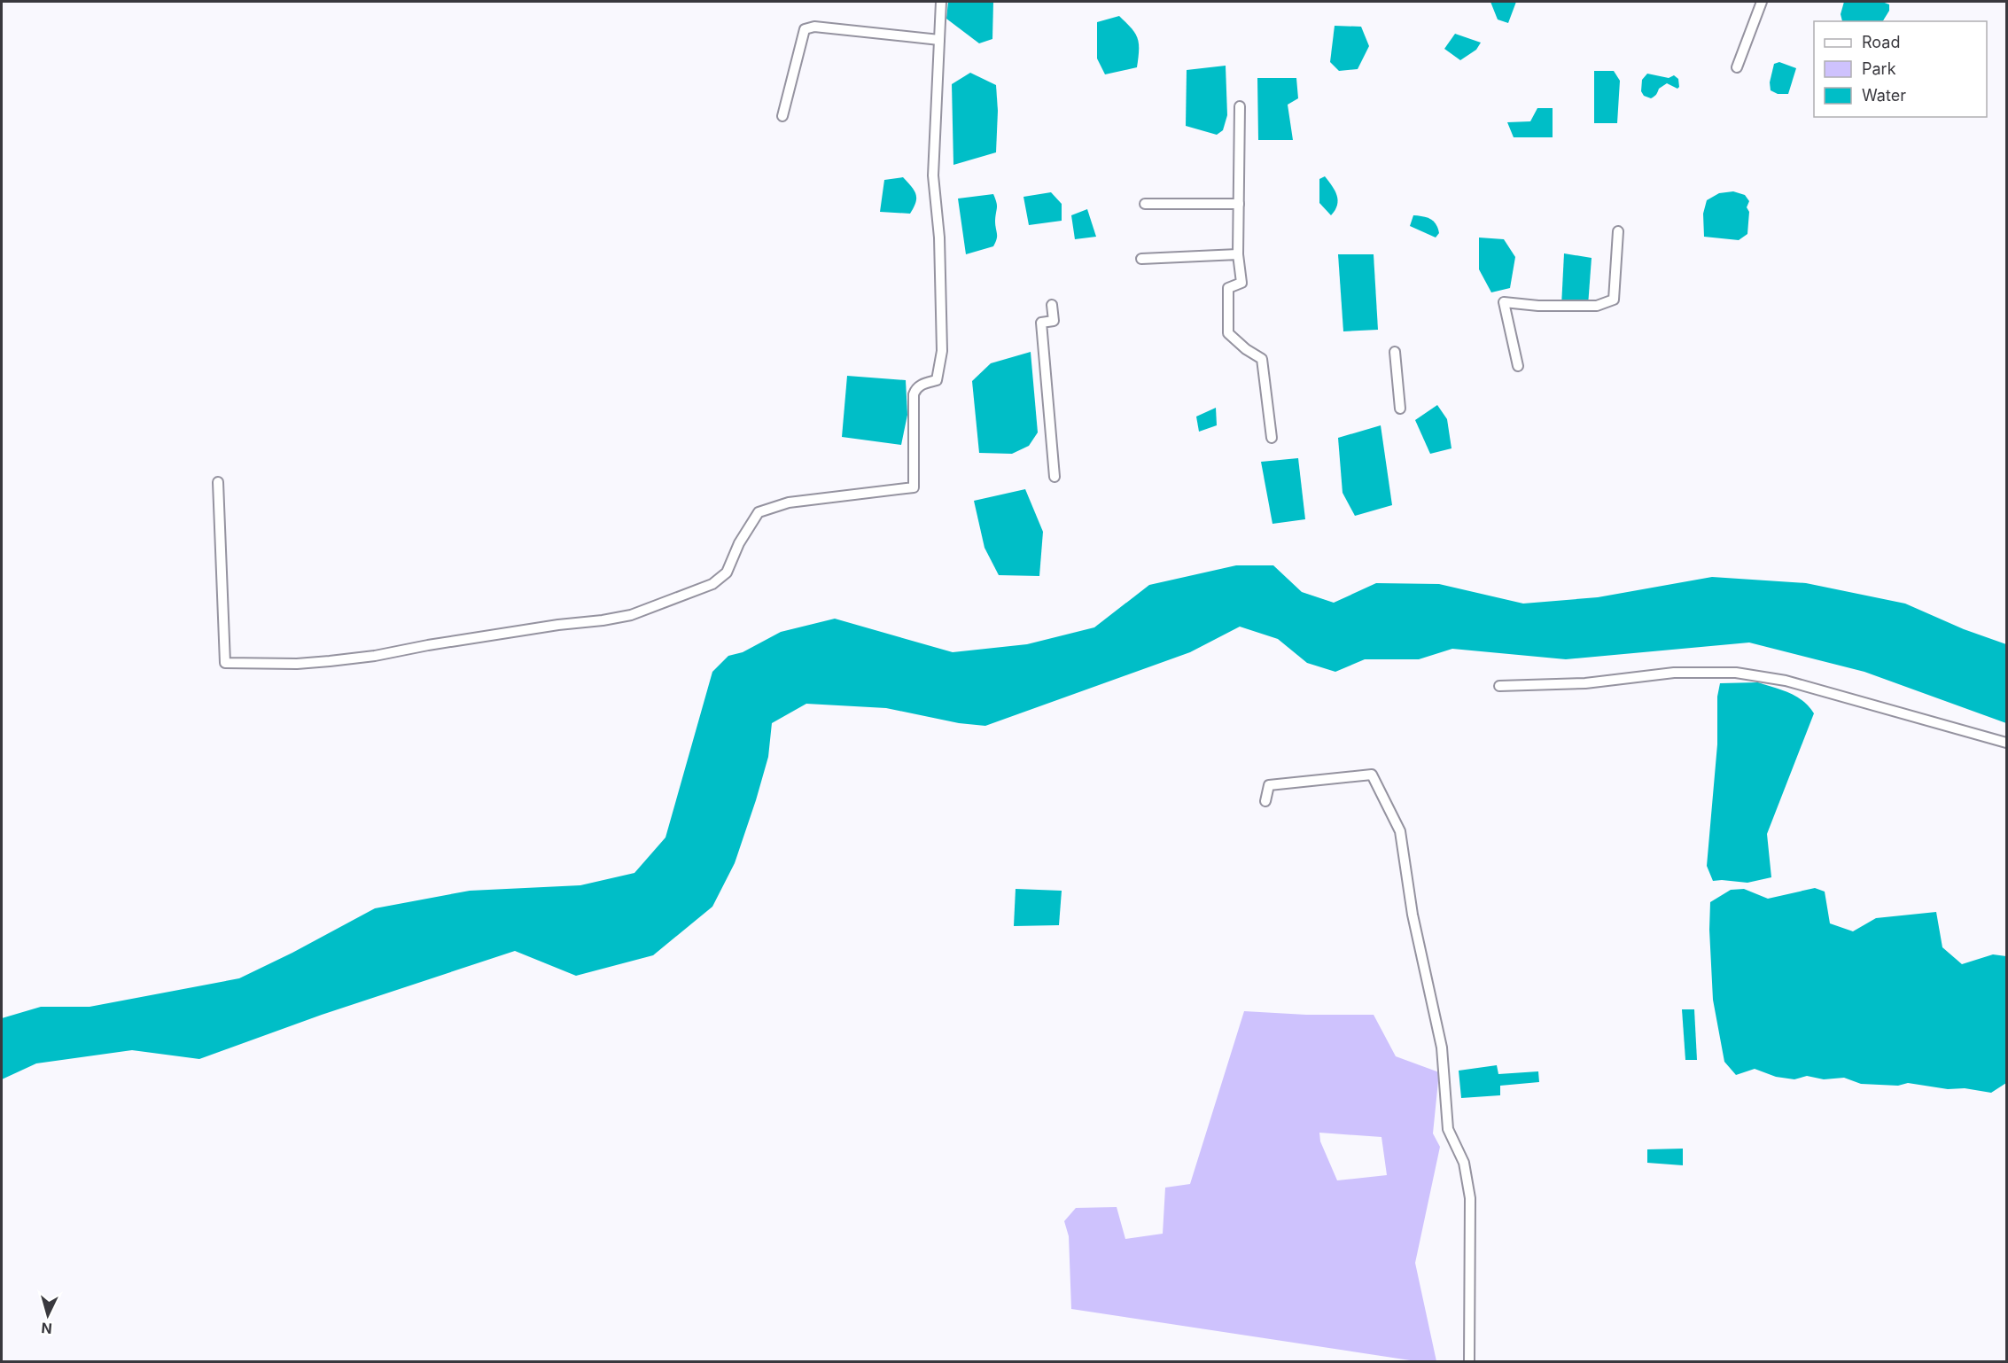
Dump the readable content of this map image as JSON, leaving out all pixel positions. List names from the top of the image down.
{
  "legend": ["Road", "Park", "Water"],
  "north": "bottom"
}
